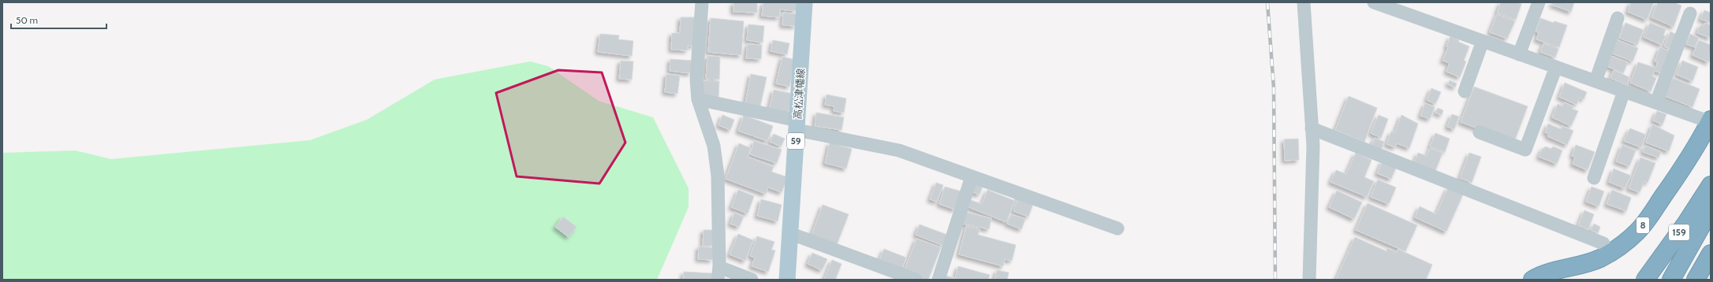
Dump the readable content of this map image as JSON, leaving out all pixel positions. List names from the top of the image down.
{
  "streets": {
    "highway": ["8", "159"],
    "main road": ["高松津幡線", "59"]
  },
  "scale_bar": "50 m"
}
